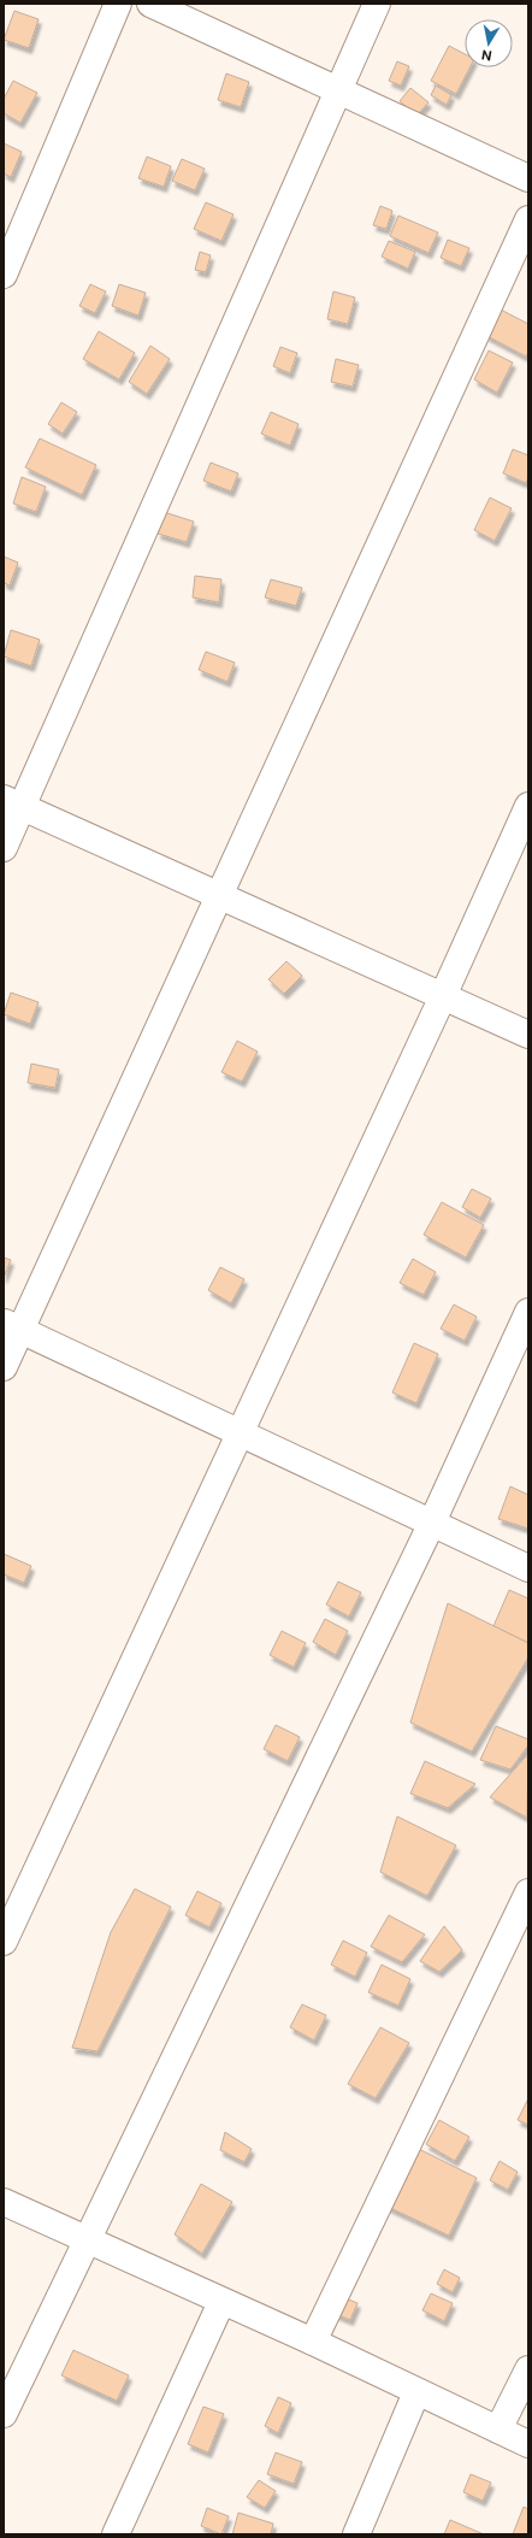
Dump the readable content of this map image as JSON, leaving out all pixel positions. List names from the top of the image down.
{
  "north": "bottom"
}
